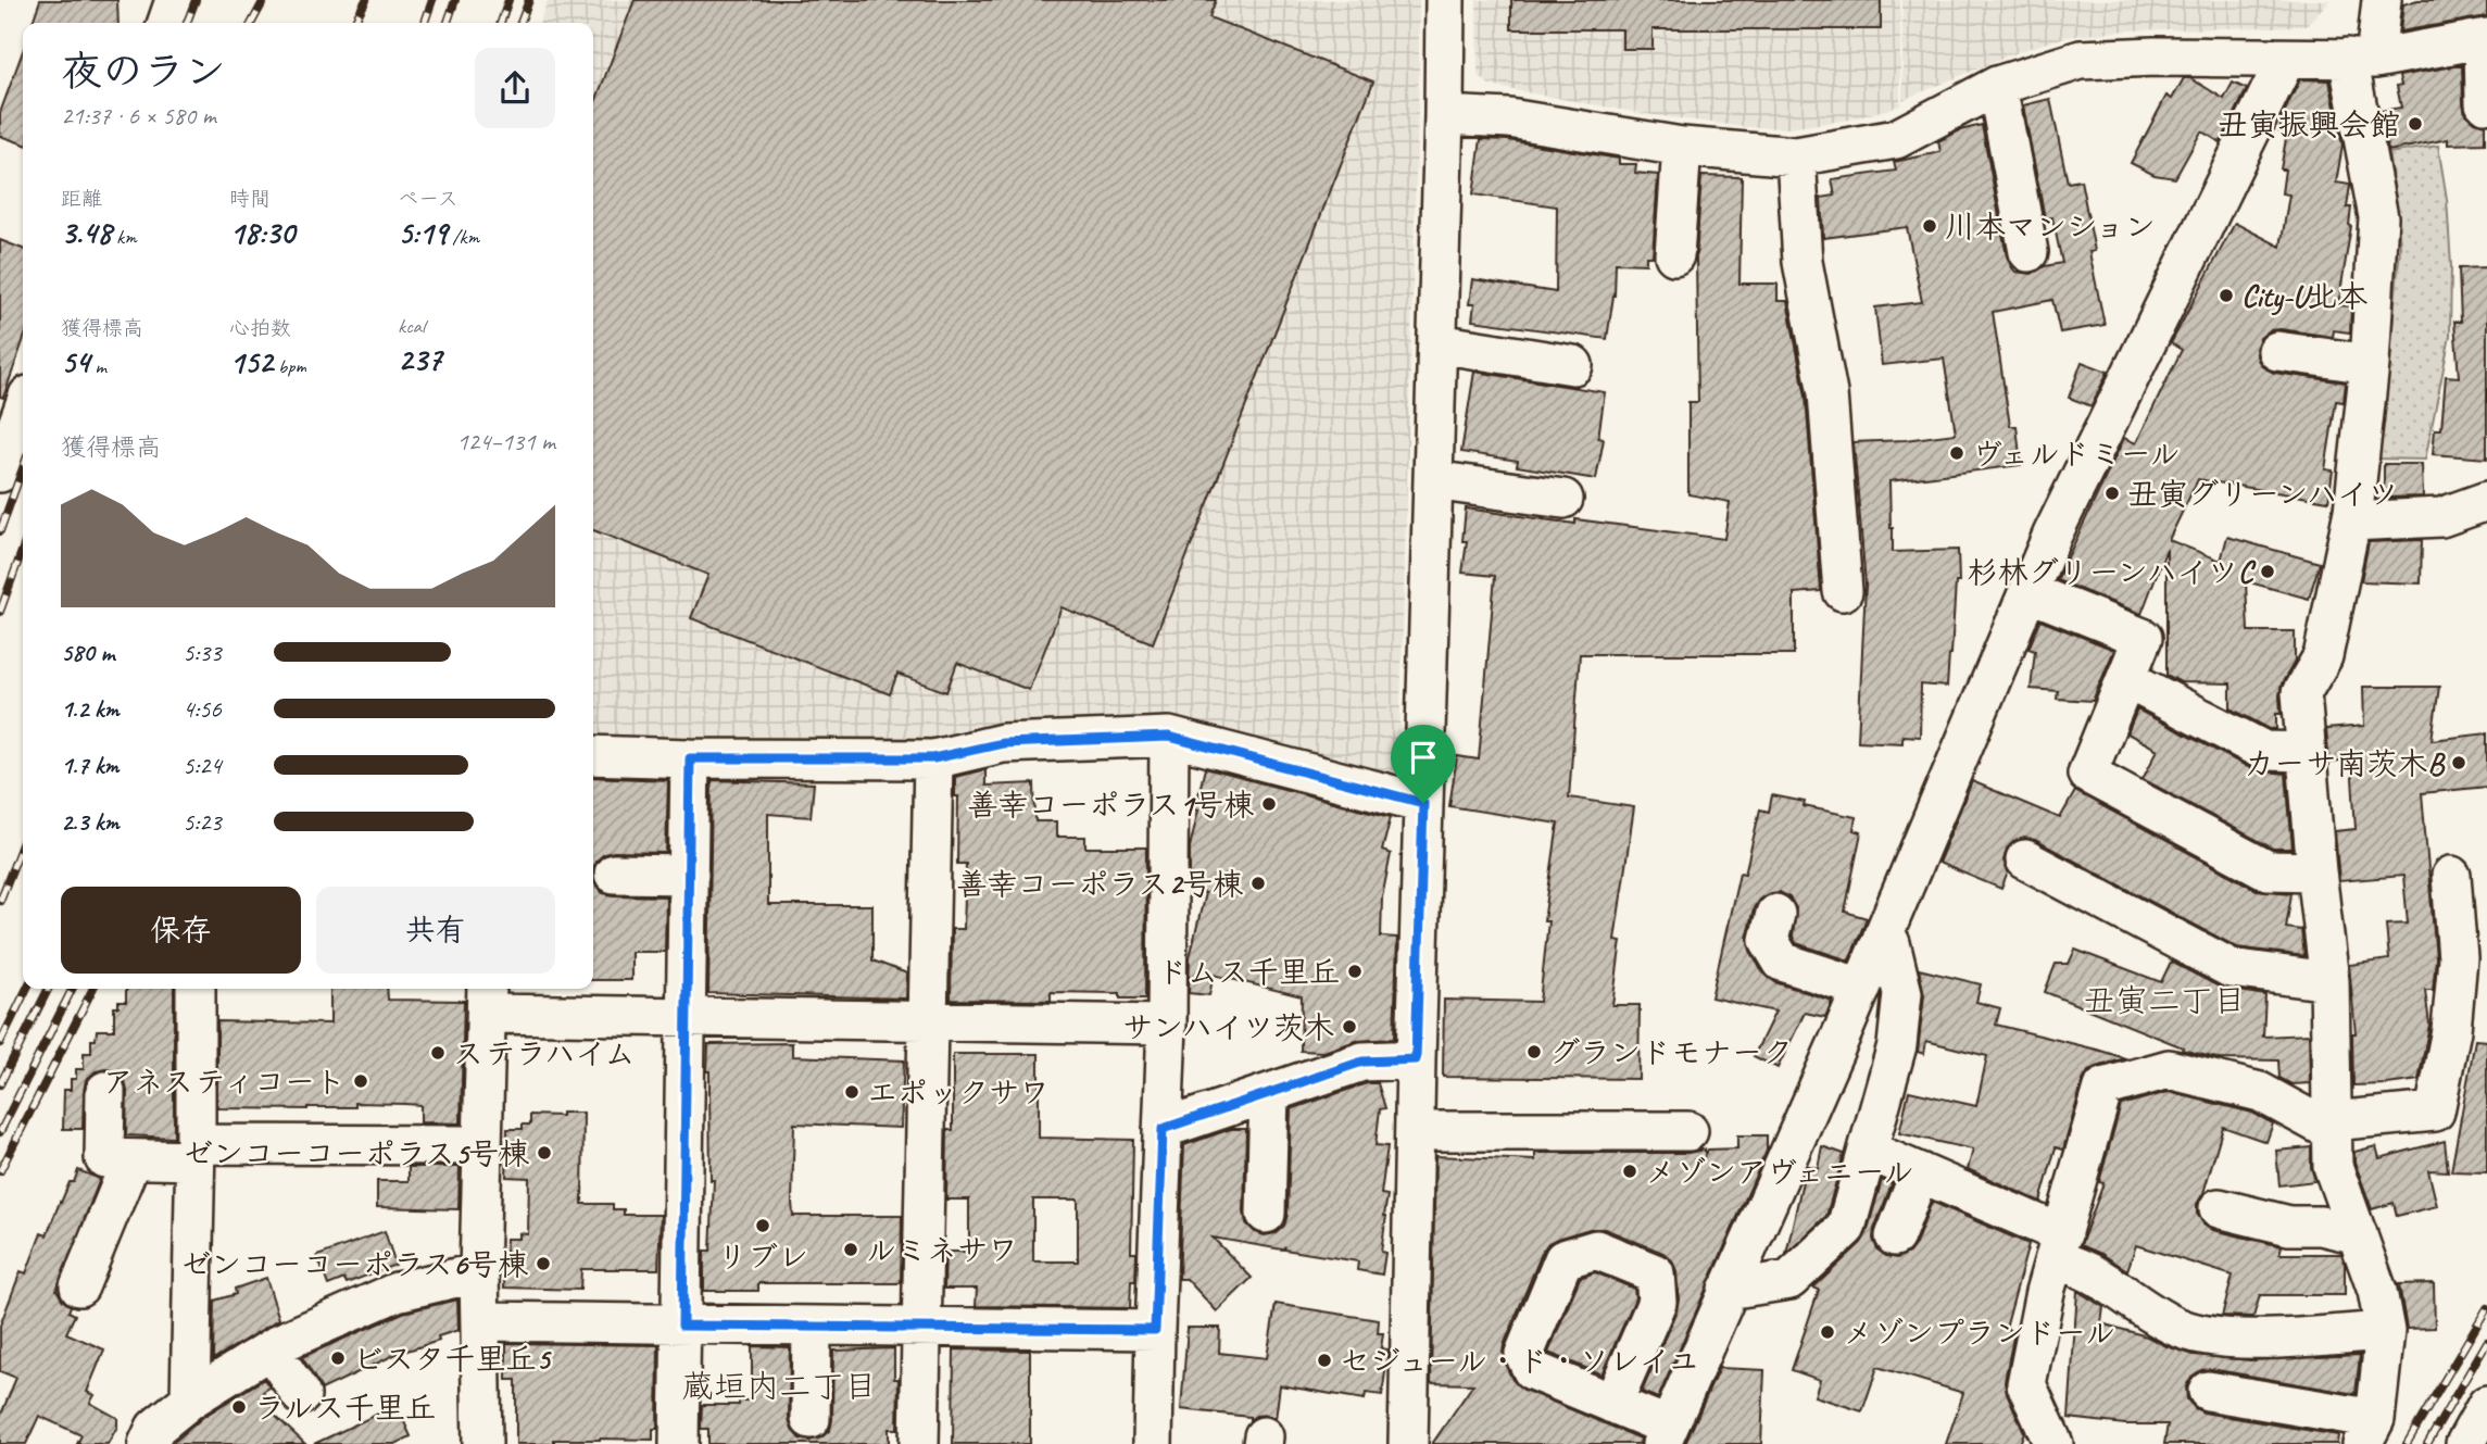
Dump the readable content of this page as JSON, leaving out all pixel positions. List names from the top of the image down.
{
  "districts": ["丑寅二丁目", "蔵垣内二丁目"],
  "places": [
    "丑寅振興会館",
    "川本マンション",
    "City-U北本",
    "ヴェルドミール",
    "丑寅グリーンハイツ",
    "杉林グリーンハイツC",
    "カーサ南茨木B",
    "善幸コーポラス1号棟",
    "善幸コーポラス2号棟",
    "ドムス千里丘",
    "サンハイツ茨木",
    "グランドモナーク",
    "ステラハイム",
    "アネスティコート",
    "エポックサワ",
    "ゼンコーコーポラス5号棟",
    "メゾンアヴェニール",
    "リブレ",
    "ルミネサワ",
    "ゼンコーコーポラス6号棟",
    "メゾンプランドール",
    "ビスタ千里丘5",
    "セジュール・ド・ソレイユ",
    "ラルス千里丘"
  ],
  "page": {
    "heading": ["夜のラン", "21:37 · 6 × 580 m"],
    "stats": [
      ["距離", "3.48 km"],
      ["時間", "18:30"],
      ["ペース", "5:19 /km"],
      ["獲得標高", "54 m"],
      ["心拍数", "152 bpm"],
      ["kcal", "237"]
    ],
    "chart": ["獲得標高", "124–131 m"],
    "list": [
      {
        "name": "580 m",
        "note": "5:33"
      },
      {
        "name": "1.2 km",
        "note": "4:56"
      },
      {
        "name": "1.7 km",
        "note": "5:24"
      },
      {
        "name": "2.3 km",
        "note": "5:23"
      }
    ],
    "buttons": ["保存", "共有"]
  }
}
